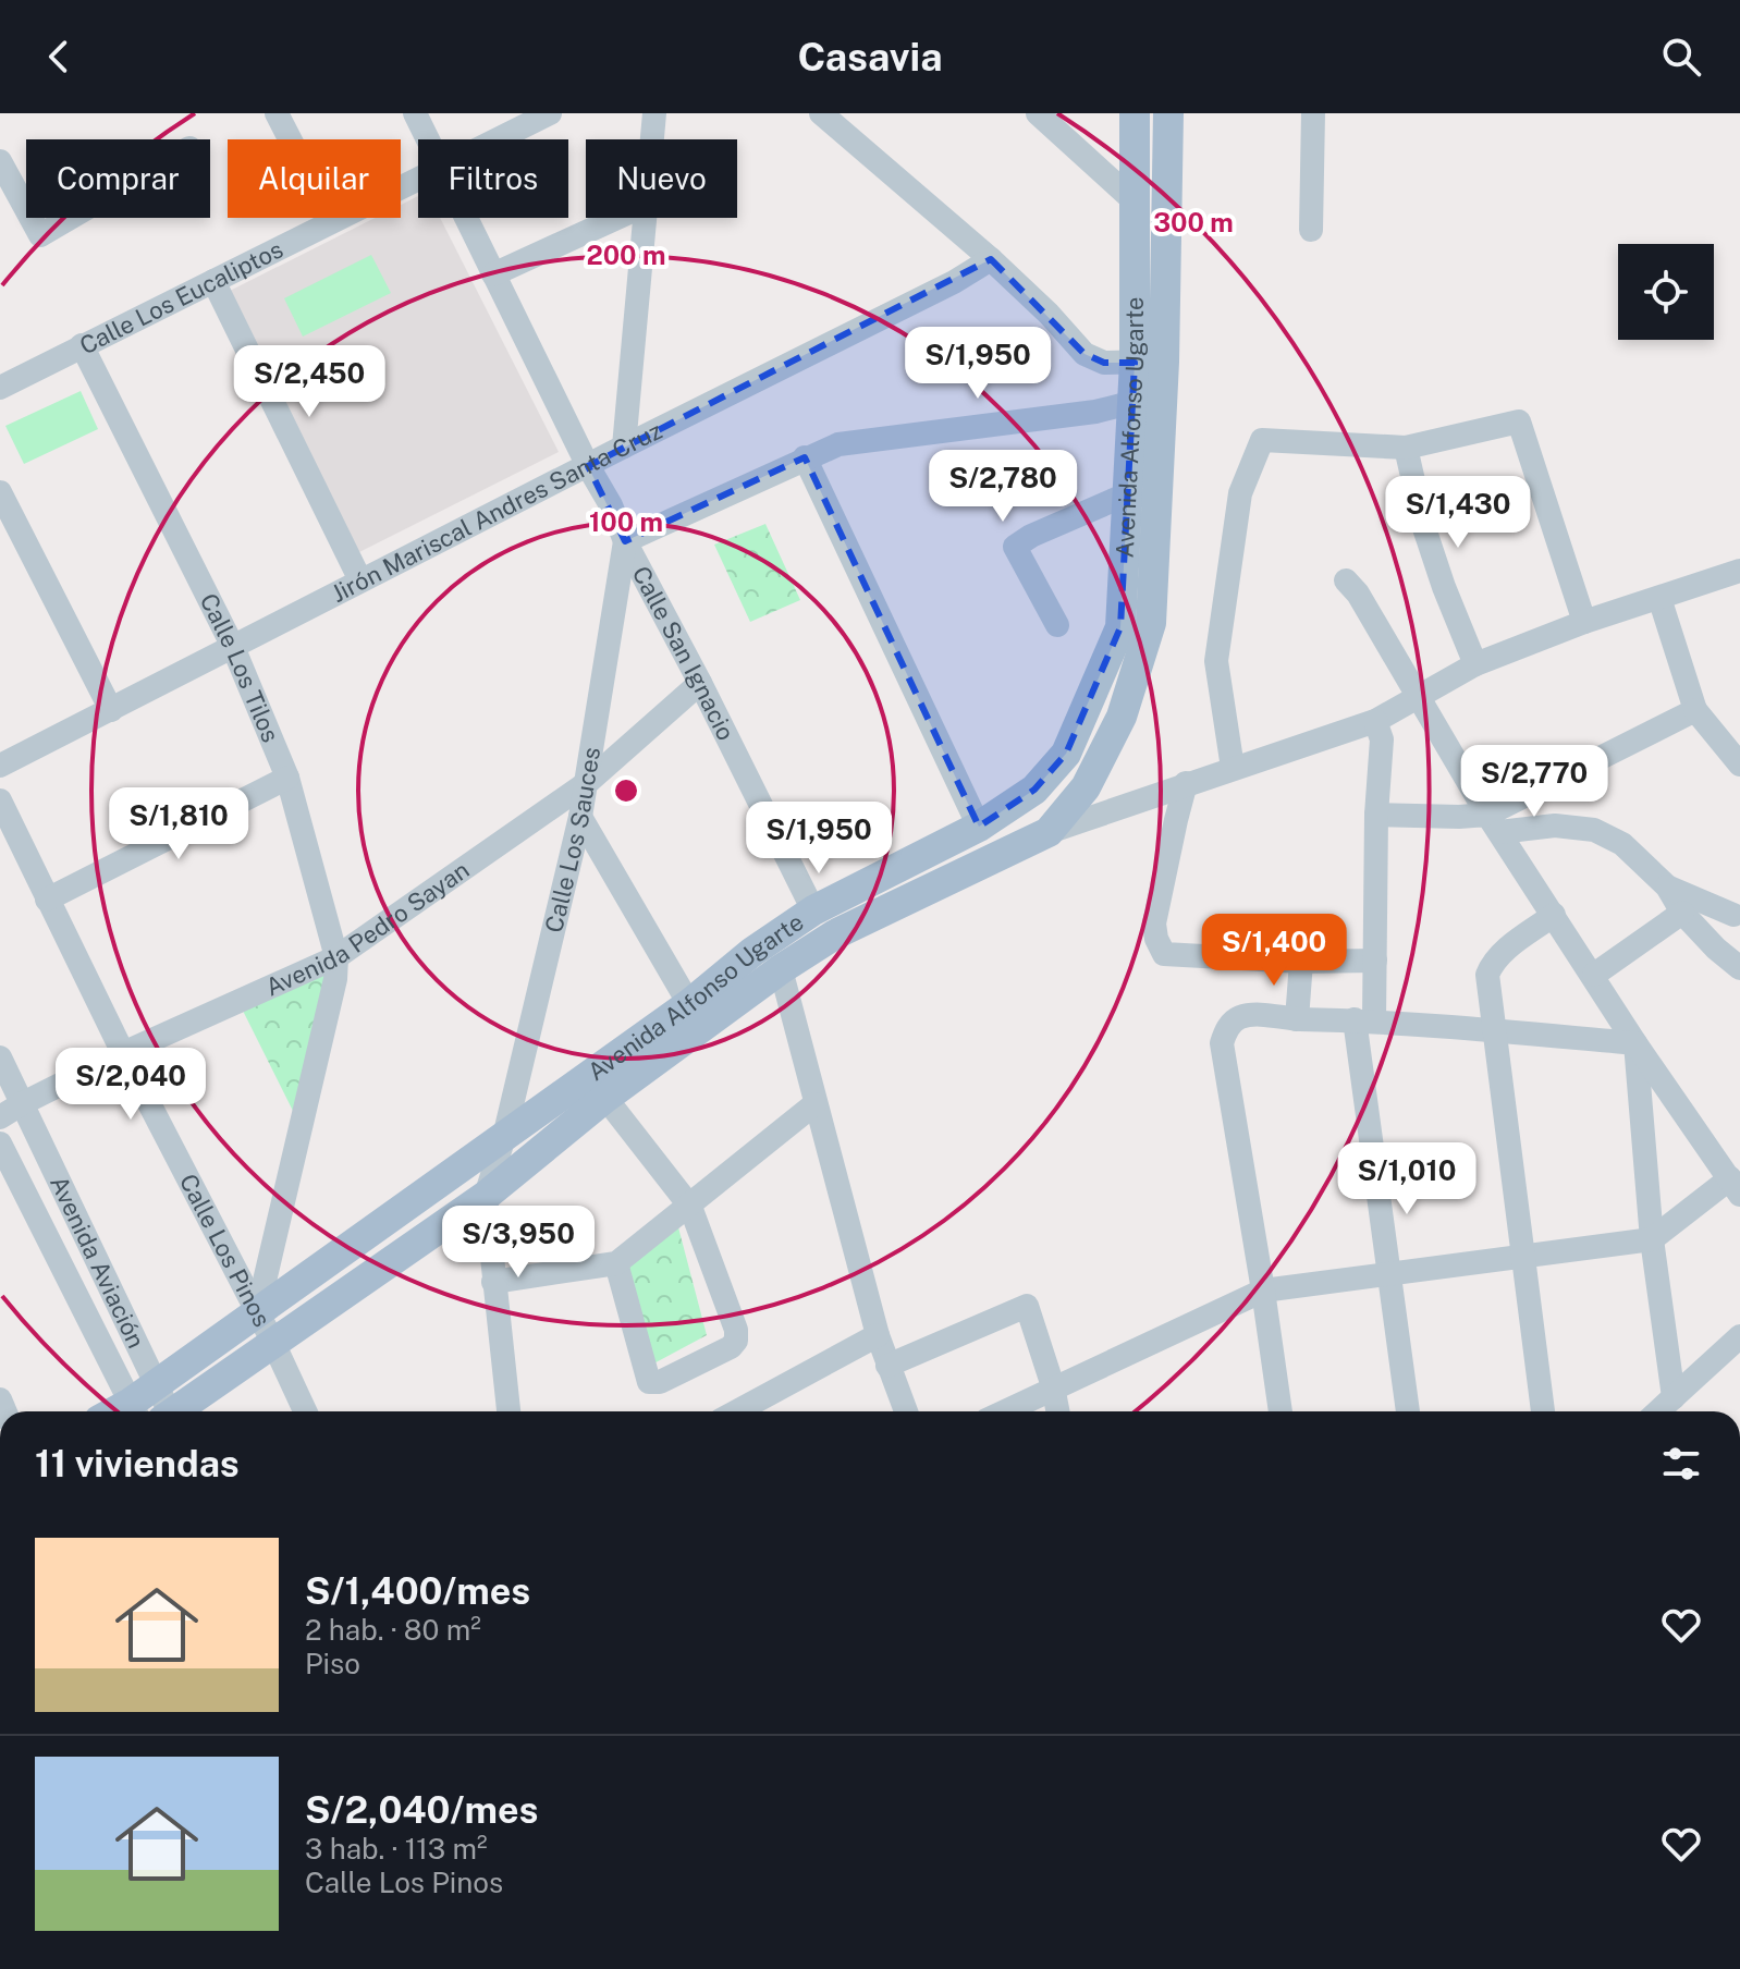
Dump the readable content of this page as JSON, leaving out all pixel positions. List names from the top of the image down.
{
  "streets": {
    "main road": ["Avenida Alfonso Ugarte"],
    "street": [
      "Calle Los Eucaliptos",
      "Jirón Mariscal Andres Santa Cruz",
      "Calle San Ignacio",
      "Calle Los Tilos",
      "Calle Los Sauces",
      "Avenida Pedro Sayan",
      "Calle Los Pinos",
      "Avenida Aviación"
    ]
  },
  "crossings": [
    ["Calle Los Eucaliptos", "Calle Los Tilos"],
    ["Avenida Alfonso Ugarte", "Calle San Ignacio"],
    ["Avenida Alfonso Ugarte", "Calle Los Tilos"],
    ["Avenida Alfonso Ugarte", "Calle Los Sauces"],
    ["Avenida Alfonso Ugarte", "Calle Los Pinos"],
    ["Avenida Alfonso Ugarte", "Avenida Aviación"],
    ["Jirón Mariscal Andres Santa Cruz", "Calle San Ignacio"],
    ["Jirón Mariscal Andres Santa Cruz", "Calle Los Tilos"],
    ["Calle San Ignacio", "Calle Los Sauces"],
    ["Calle San Ignacio", "Avenida Pedro Sayan"],
    ["Calle Los Tilos", "Avenida Pedro Sayan"],
    ["Calle Los Tilos", "Calle Los Pinos"],
    ["Calle Los Sauces", "Avenida Pedro Sayan"],
    ["Avenida Pedro Sayan", "Calle Los Pinos"],
    ["Avenida Pedro Sayan", "Avenida Aviación"]
  ],
  "page": {
    "header": "Casavia",
    "chip": [
      "Comprar",
      "Alquilar",
      "Filtros",
      "Nuevo"
    ],
    "price": [
      "S/1,950",
      "S/2,450",
      "S/2,780",
      "S/1,430",
      "S/2,770",
      "S/1,810",
      "S/1,950",
      "S/1,400",
      "S/2,040",
      "S/1,010",
      "S/3,950"
    ],
    "heading": "11 viviendas",
    "list": [
      {
        "name": "S/1,400/mes",
        "note": "2 hab. · 80 m² · Piso"
      },
      {
        "name": "S/2,040/mes",
        "note": "3 hab. · 113 m² · Calle Los Pinos"
      }
    ]
  },
  "rings": ["300 m", "200 m", "100 m"]
}
